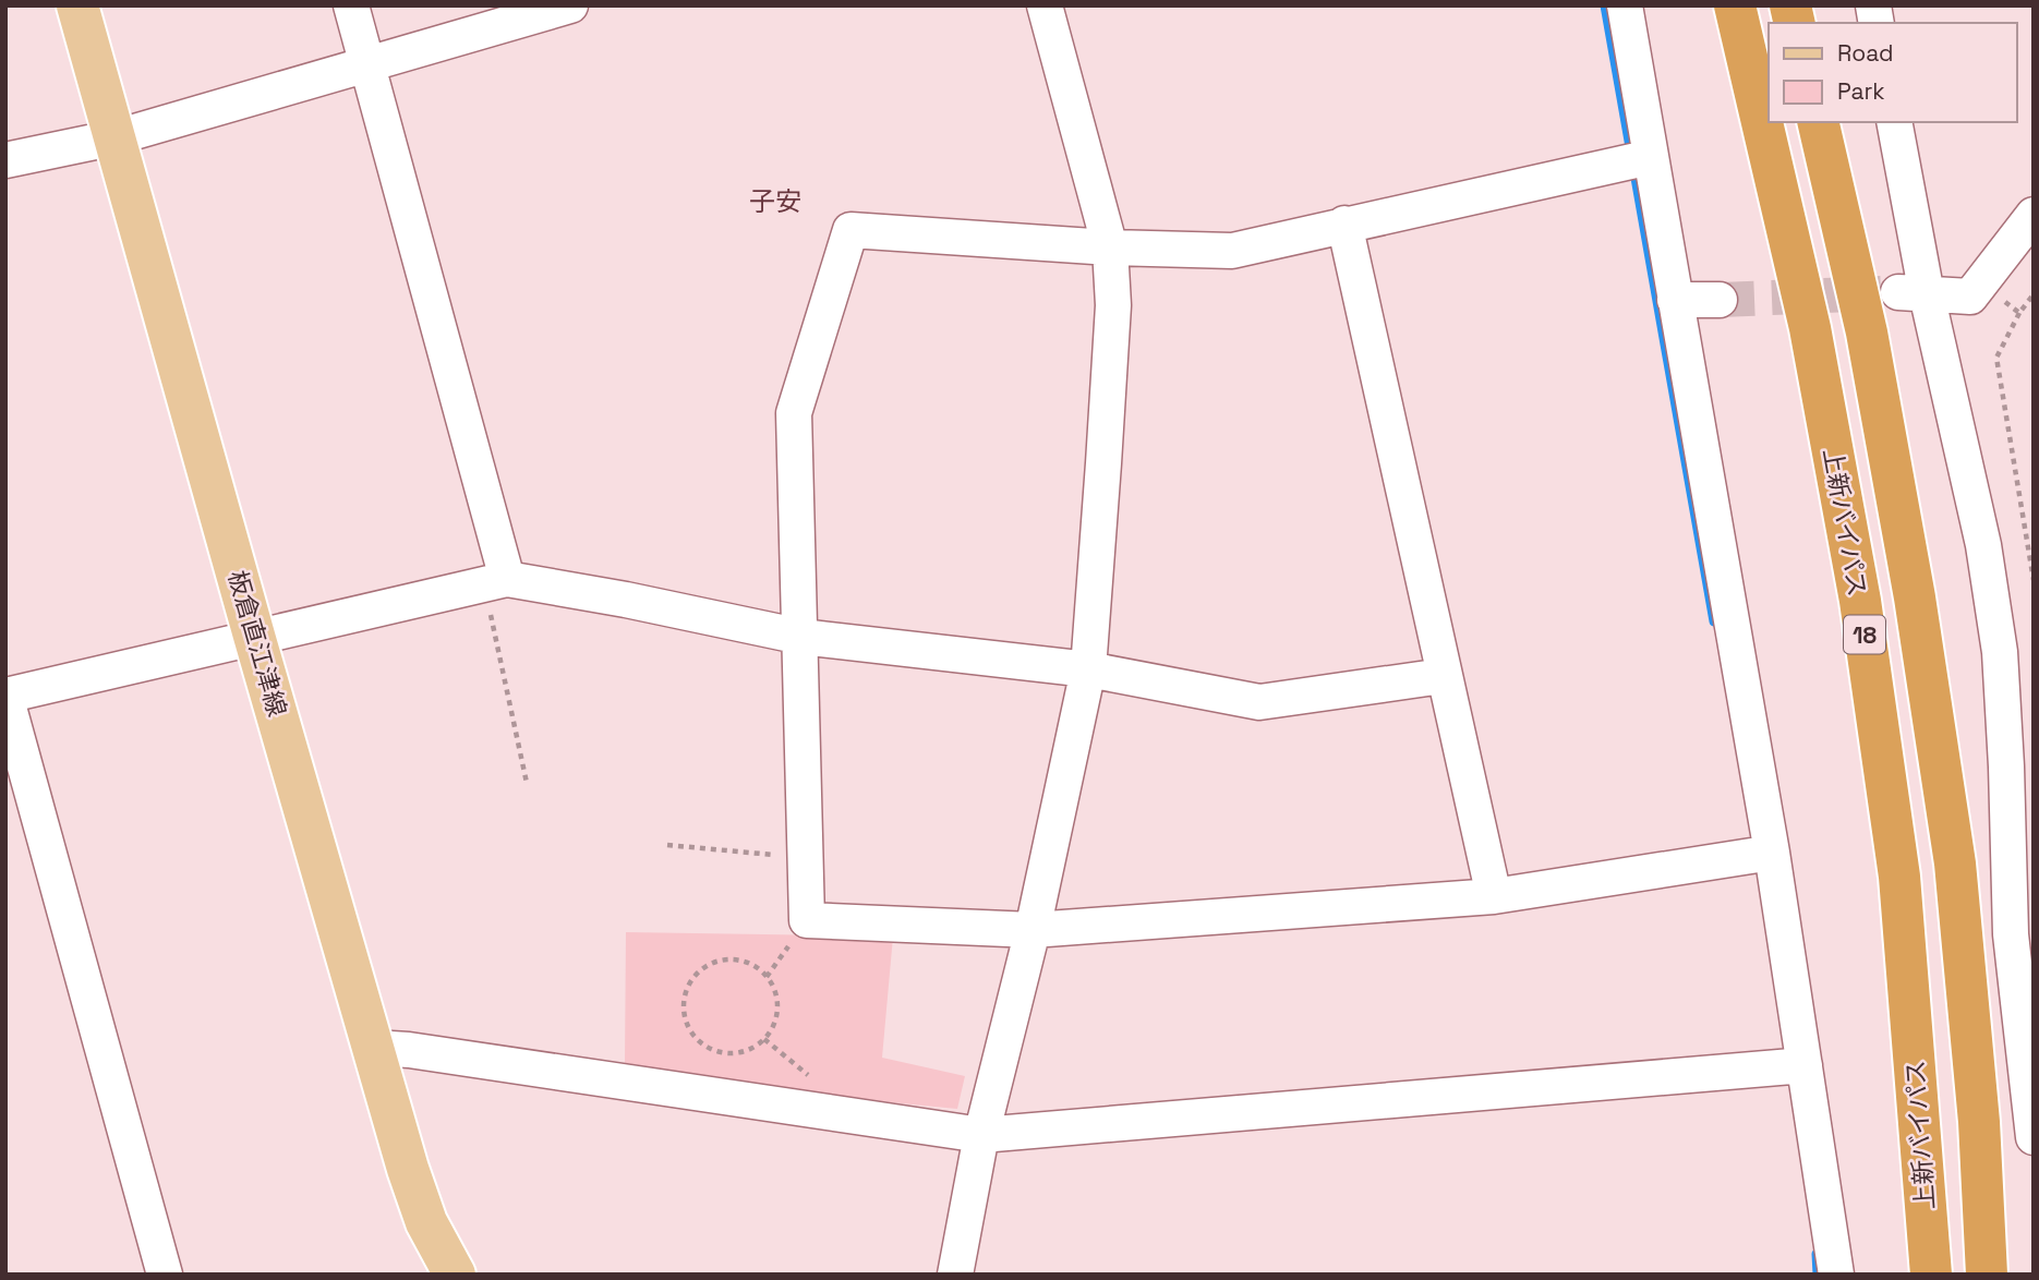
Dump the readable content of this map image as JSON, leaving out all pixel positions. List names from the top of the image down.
{
  "streets": {
    "highway": ["上新バイパス", "18"],
    "main road": ["板倉直江津線"]
  },
  "districts": ["子安"],
  "legend": ["Road", "Park"]
}
